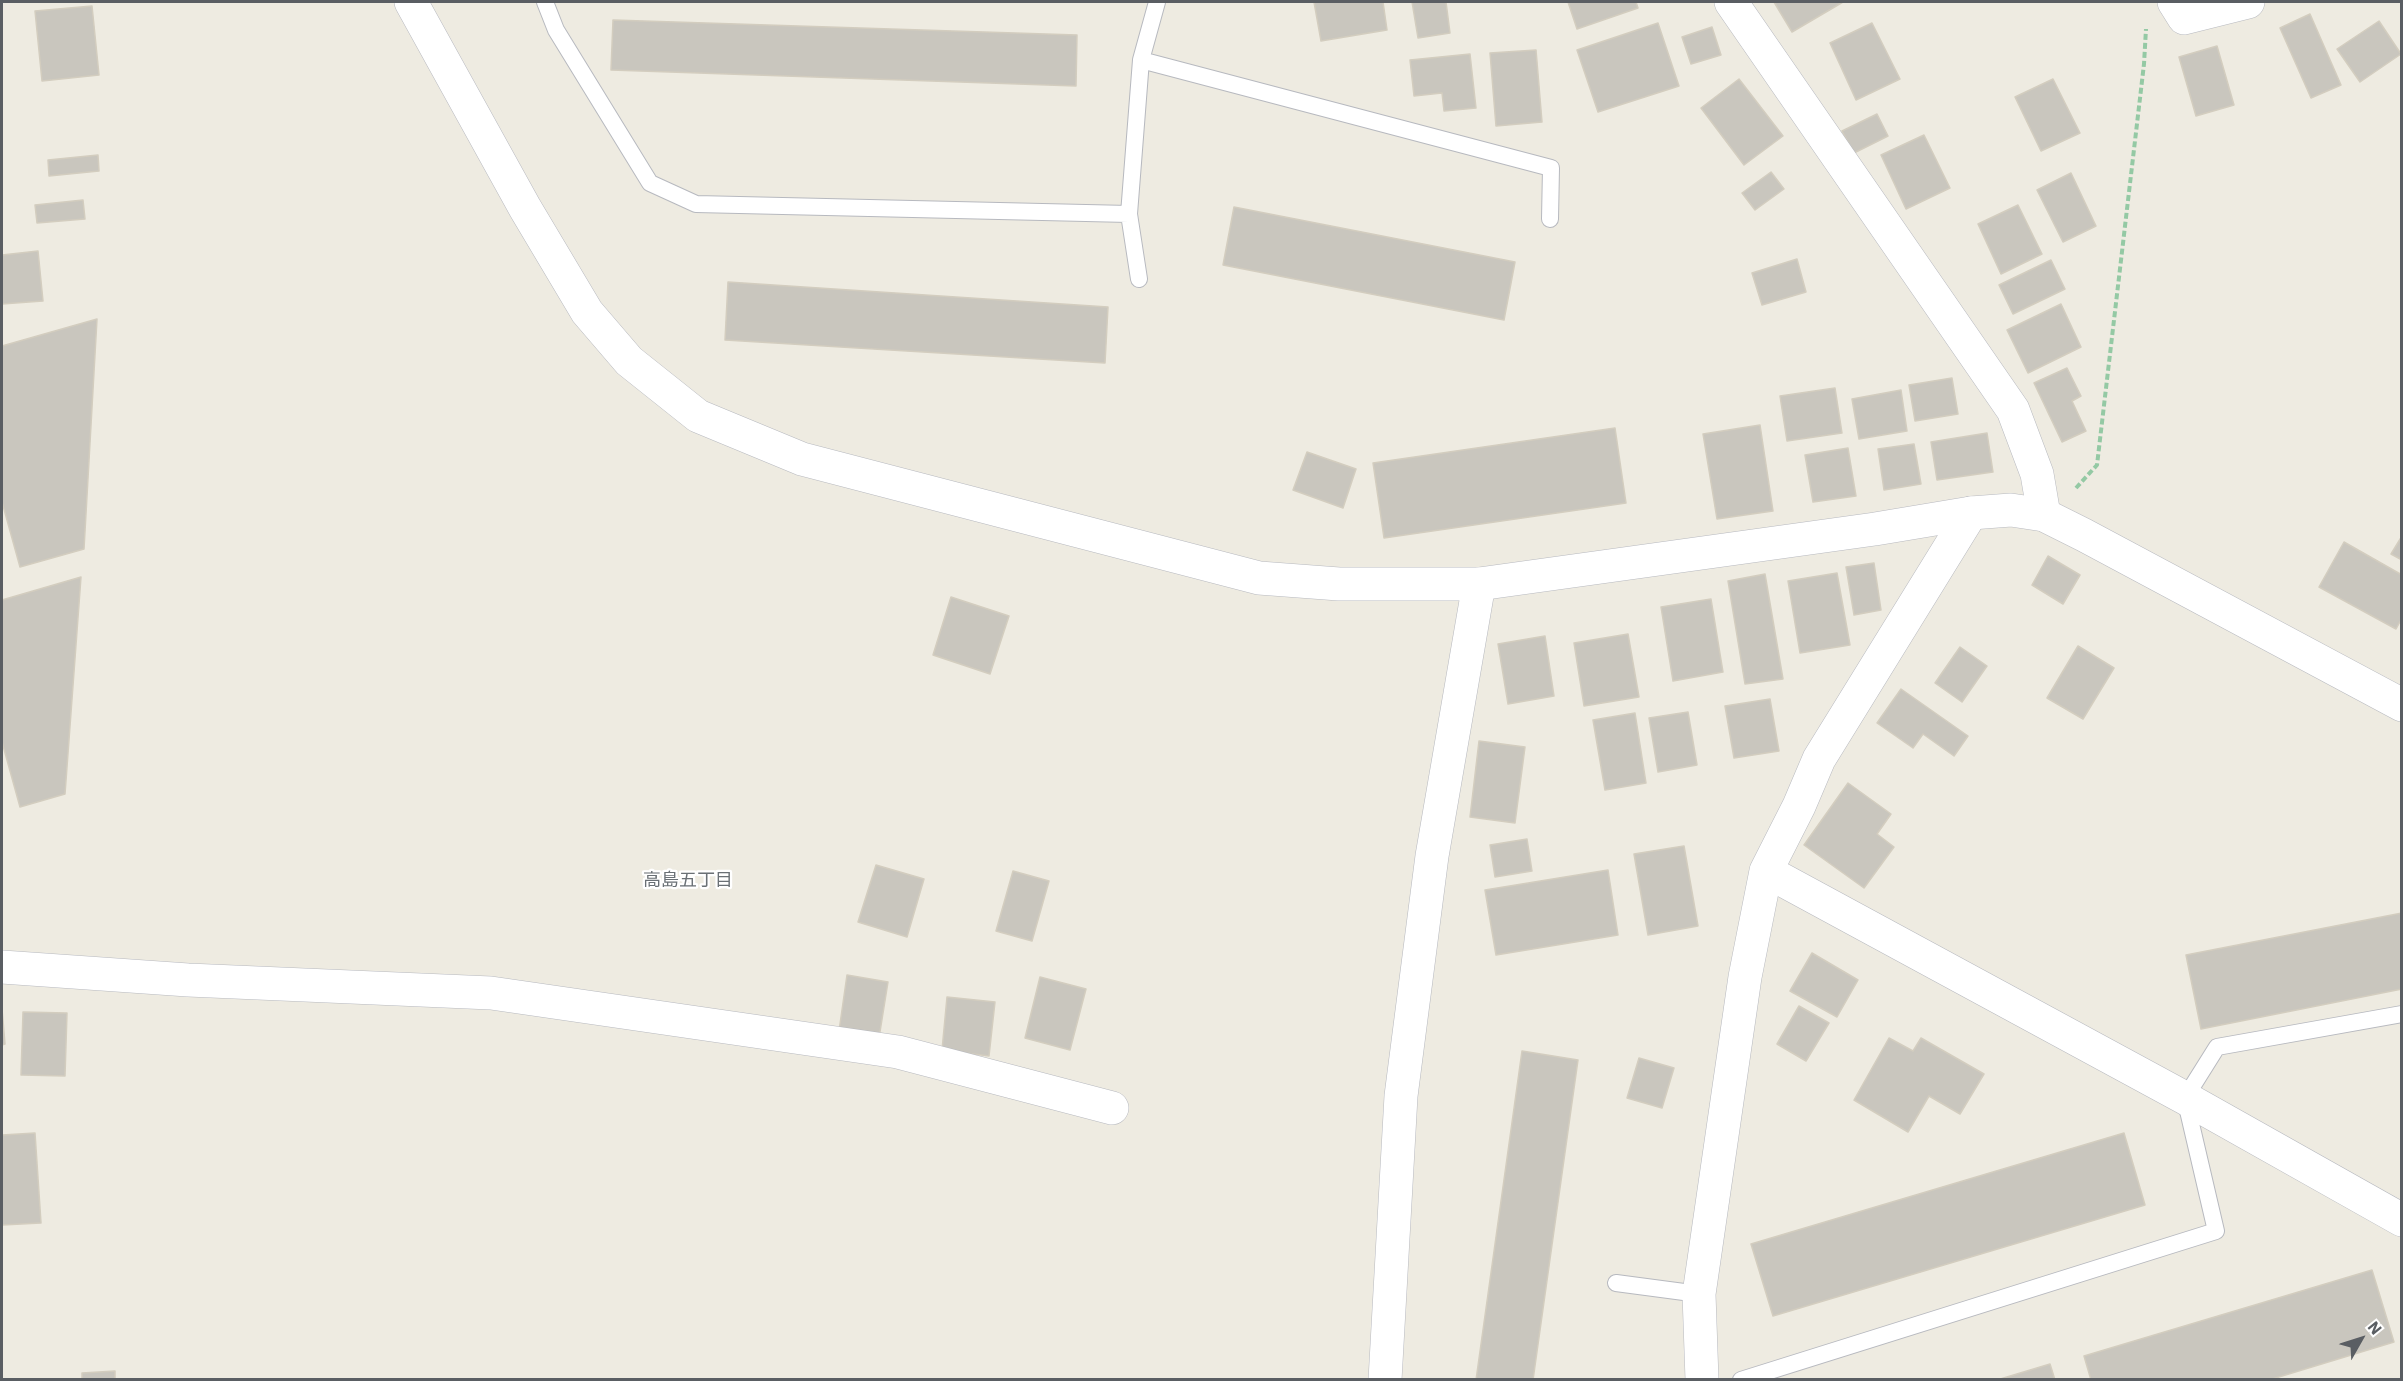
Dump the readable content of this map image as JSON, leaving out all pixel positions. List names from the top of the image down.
{
  "districts": ["高島五丁目"],
  "north": "top right"
}
